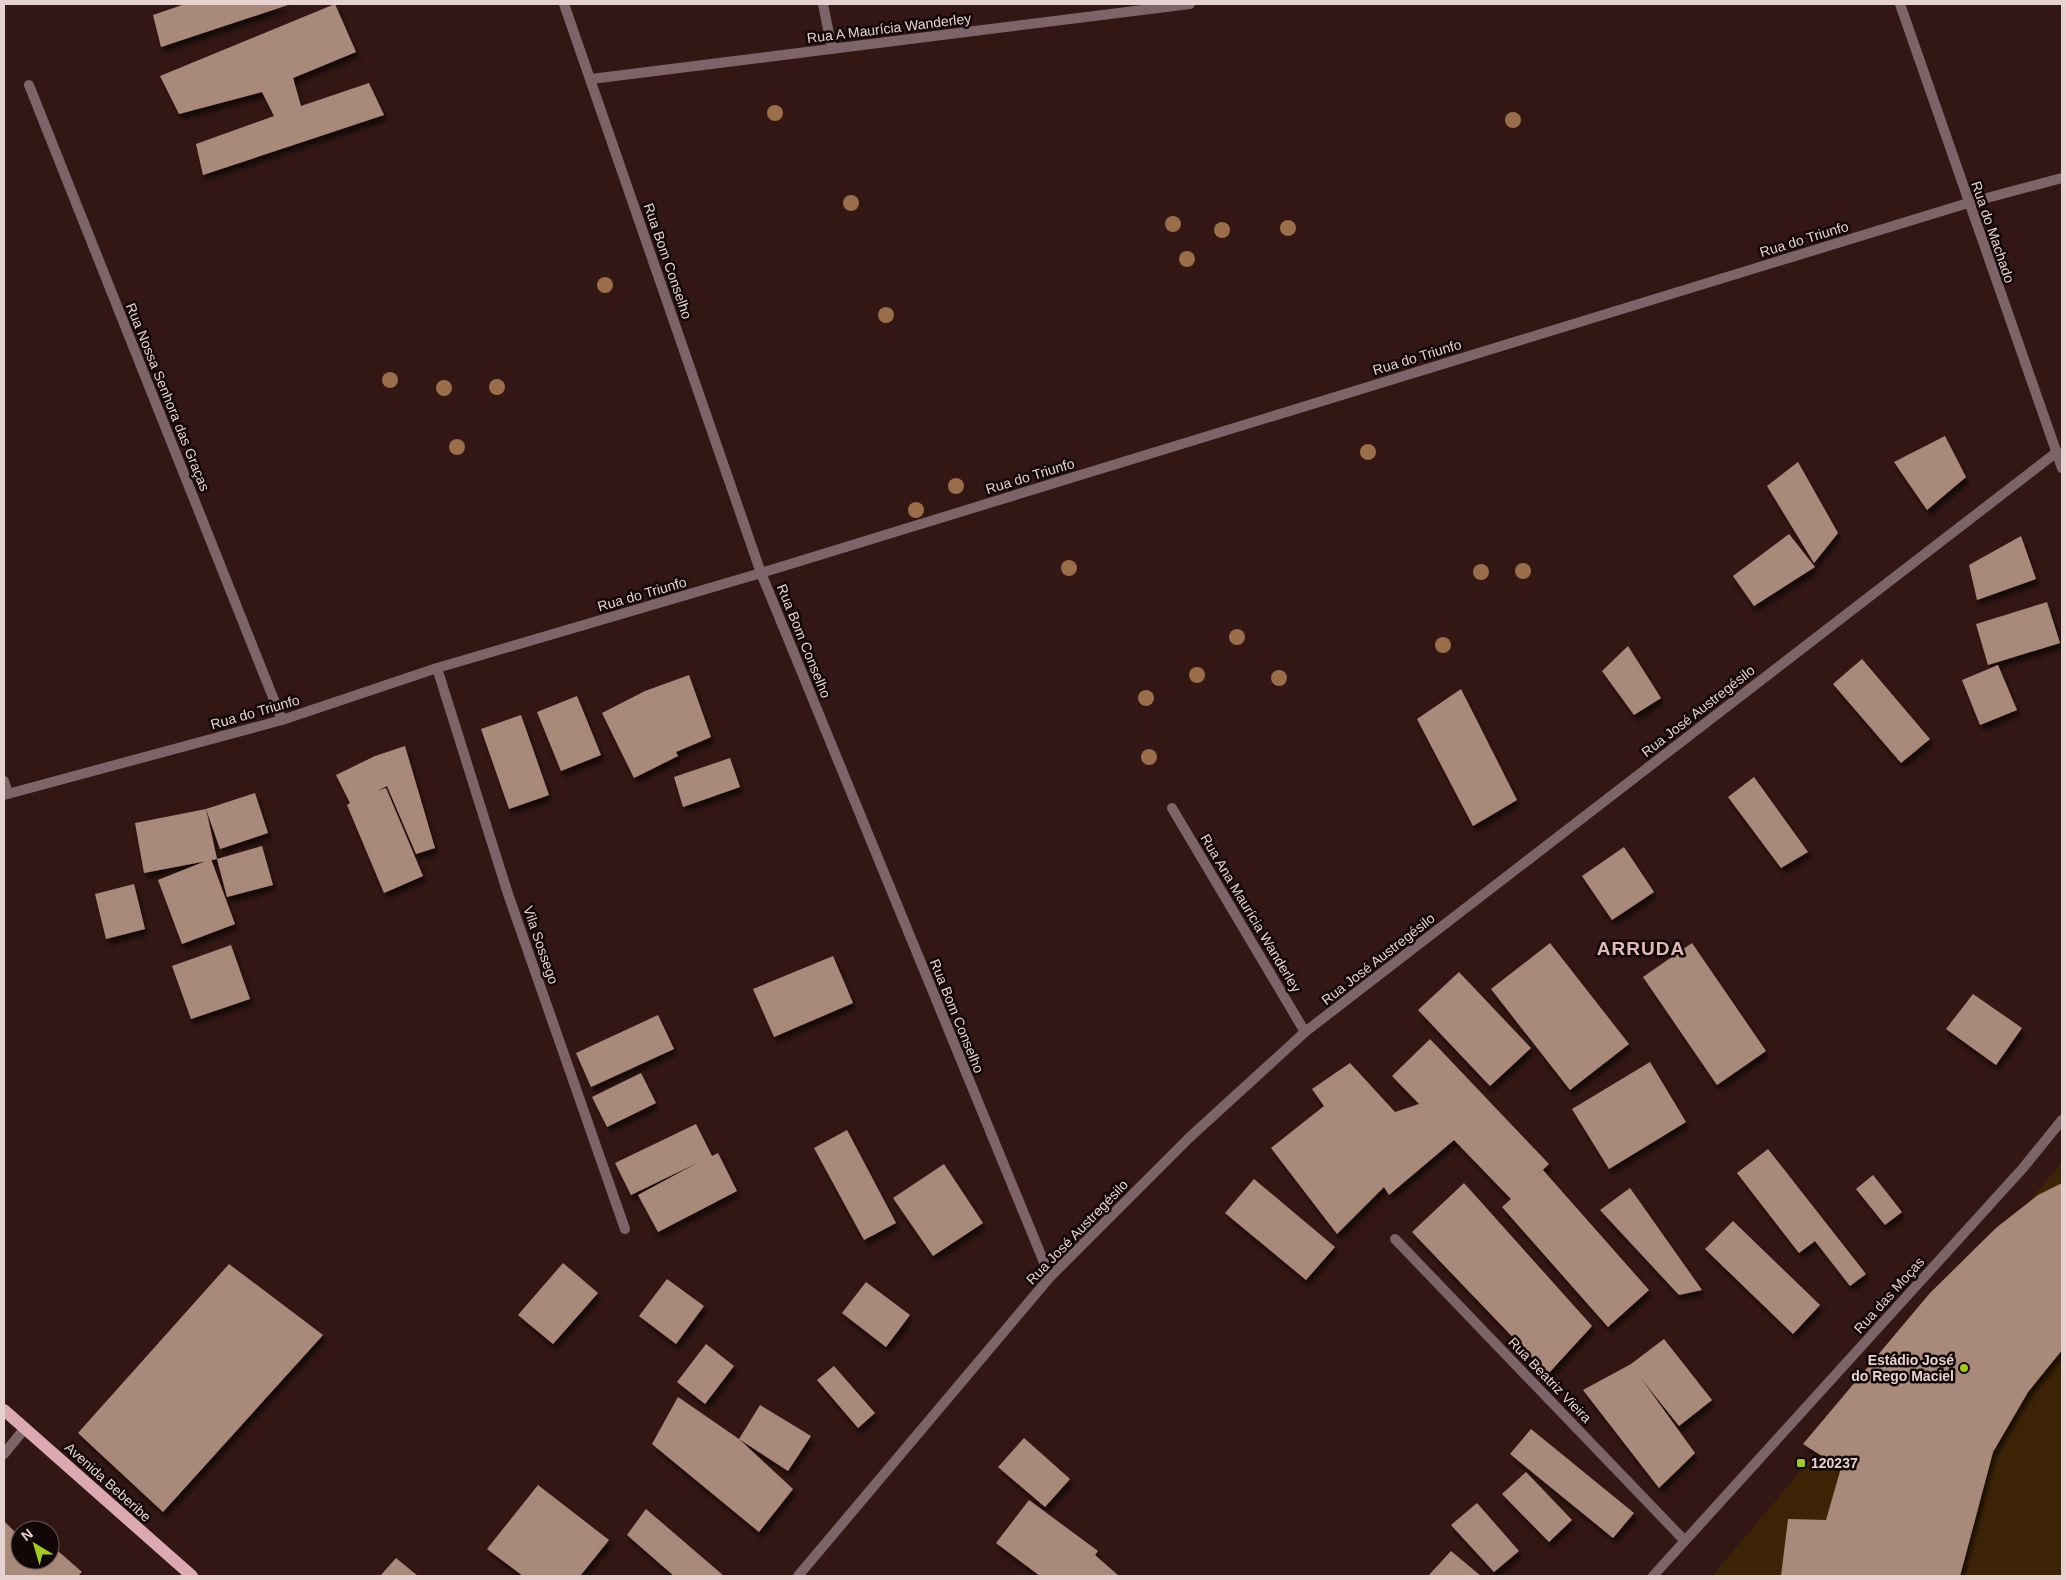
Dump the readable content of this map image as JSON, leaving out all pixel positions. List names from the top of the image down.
{
  "streets": {
    "main road": ["Avenida Beberibe"],
    "street": [
      "Rua A Maurícia Wanderley",
      "Rua do Machado",
      "Rua do Triunfo",
      "Rua Bom Conselho",
      "Rua Nossa Senhora das Graças",
      "Rua José Austregésilo",
      "Rua Ana Maurícia Wanderley",
      "Vila Sossego",
      "Rua das Moças",
      "Rua Beatriz Vieira"
    ]
  },
  "crossings": [
    ["Rua A Maurícia Wanderley", "Rua Bom Conselho"],
    ["Rua do Machado", "Rua do Triunfo"],
    ["Rua do Machado", "Rua José Austregésilo"],
    ["Rua do Triunfo", "Rua Bom Conselho"],
    ["Rua do Triunfo", "Rua Nossa Senhora das Graças"],
    ["Rua do Triunfo", "Vila Sossego"],
    ["Rua Bom Conselho", "Rua José Austregésilo"],
    ["Rua José Austregésilo", "Rua Ana Maurícia Wanderley"],
    ["Rua das Moças", "Rua Beatriz Vieira"]
  ],
  "districts": ["ARRUDA"],
  "places": {
    "other": ["Estádio José do Rego Maciel"],
    "transit": ["120237"]
  },
  "north": "top left"
}
